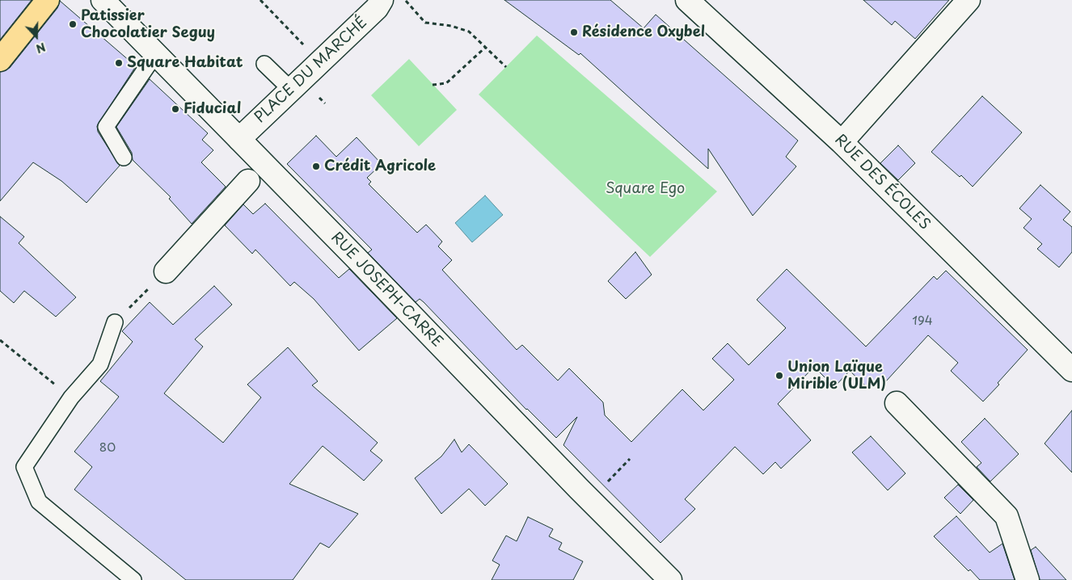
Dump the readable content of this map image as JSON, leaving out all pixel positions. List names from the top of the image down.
{
  "streets": {
    "street": ["PLACE DU MARCHÉ", "RUE DES ÉCOLES", "RUE JOSEPH-CARRE"]
  },
  "crossings": [
    ["PLACE DU MARCHÉ", "RUE JOSEPH-CARRE"]
  ],
  "parks": ["Square Ego"],
  "places": [
    "Patissier Chocolatier Seguy",
    "Résidence Oxybel",
    "Square Habitat",
    "Fiducial",
    "Crédit Agricole",
    "Union Laïque Mirible (ULM)"
  ],
  "house_numbers": ["194", "80"],
  "north": "bottom"
}
